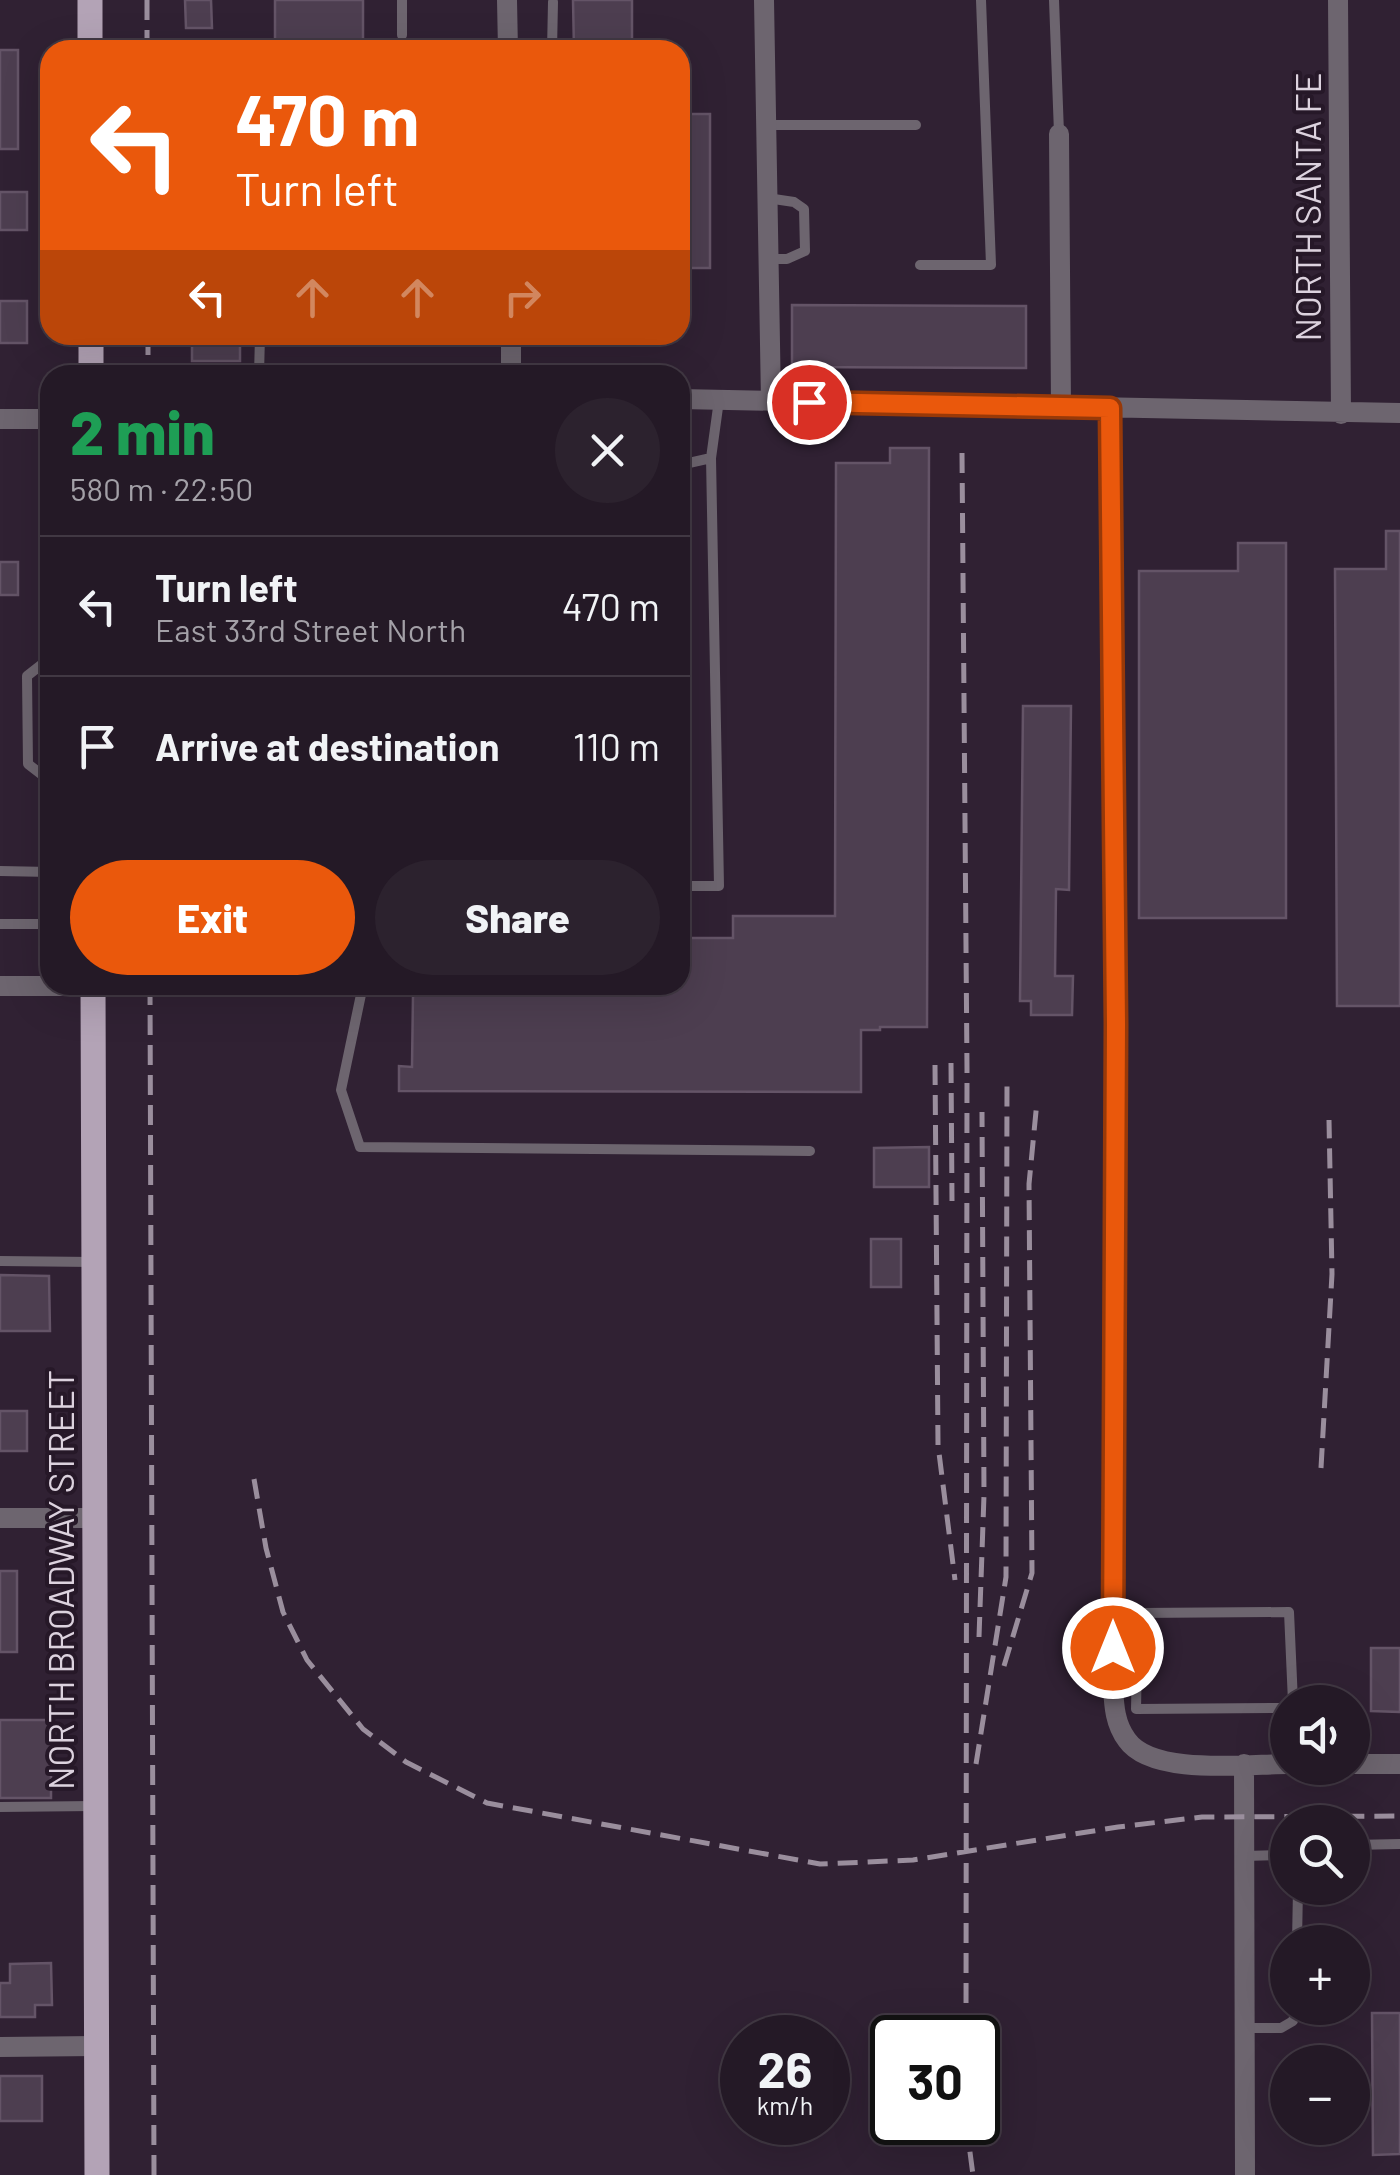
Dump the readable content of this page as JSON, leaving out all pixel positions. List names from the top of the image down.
{
  "streets": {
    "main road": ["NORTH BROADWAY STREET"],
    "street": ["NORTH SANTA FE"]
  },
  "page": {
    "turn": ["470 m", "Turn left"],
    "heading": ["2 min", "580 m · 22:50"],
    "list": [
      {
        "name": "Turn left",
        "note": "East 33rd Street North",
        "value": "470 m"
      },
      {
        "name": "Arrive at destination",
        "value": "110 m"
      }
    ],
    "buttons": ["Exit", "Share"],
    "map_buttons": ["+", "−"],
    "speed": "26 km/h",
    "limit": "30"
  }
}
